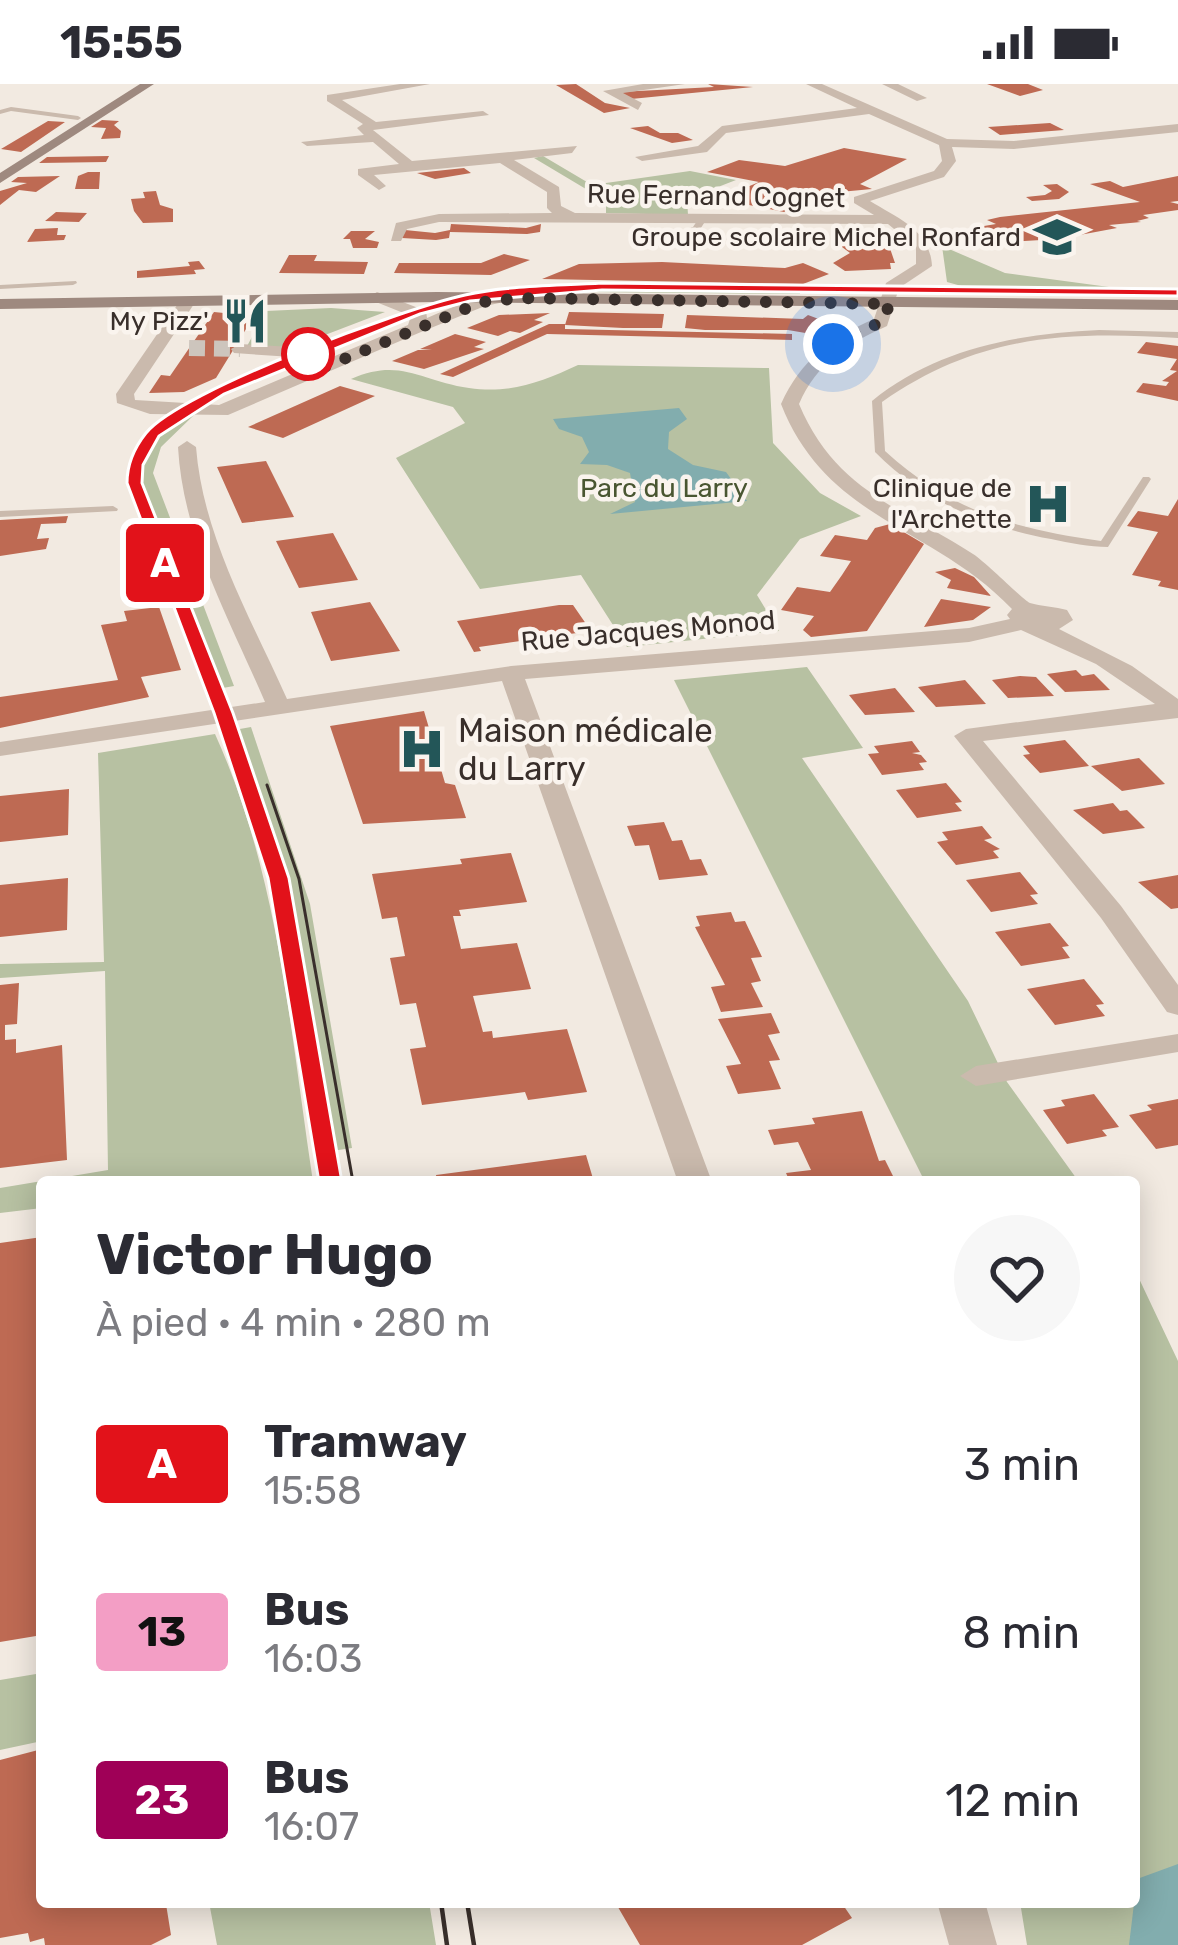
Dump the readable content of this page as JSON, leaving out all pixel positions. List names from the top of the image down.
{
  "streets": {
    "street": ["Rue Fernand Cognet", "Rue Jacques Monod"]
  },
  "parks": ["Parc du Larry"],
  "places": {
    "school or university": ["Groupe scolaire Michel Ronfard"],
    "restaurant": ["My Pizz'"],
    "hospital": ["Clinique de l'Archette", "Maison médicale du Larry"]
  },
  "lines": ["tram line A"],
  "page": {
    "status": "15:55",
    "on_map": "A",
    "heading": ["Victor Hugo", "À pied · 4 min · 280 m"],
    "list": [
      {
        "mark": "A",
        "name": "Tramway",
        "note": "15:58",
        "value": "3 min"
      },
      {
        "mark": "13",
        "name": "Bus",
        "note": "16:03",
        "value": "8 min"
      },
      {
        "mark": "23",
        "name": "Bus",
        "note": "16:07",
        "value": "12 min"
      }
    ]
  }
}
